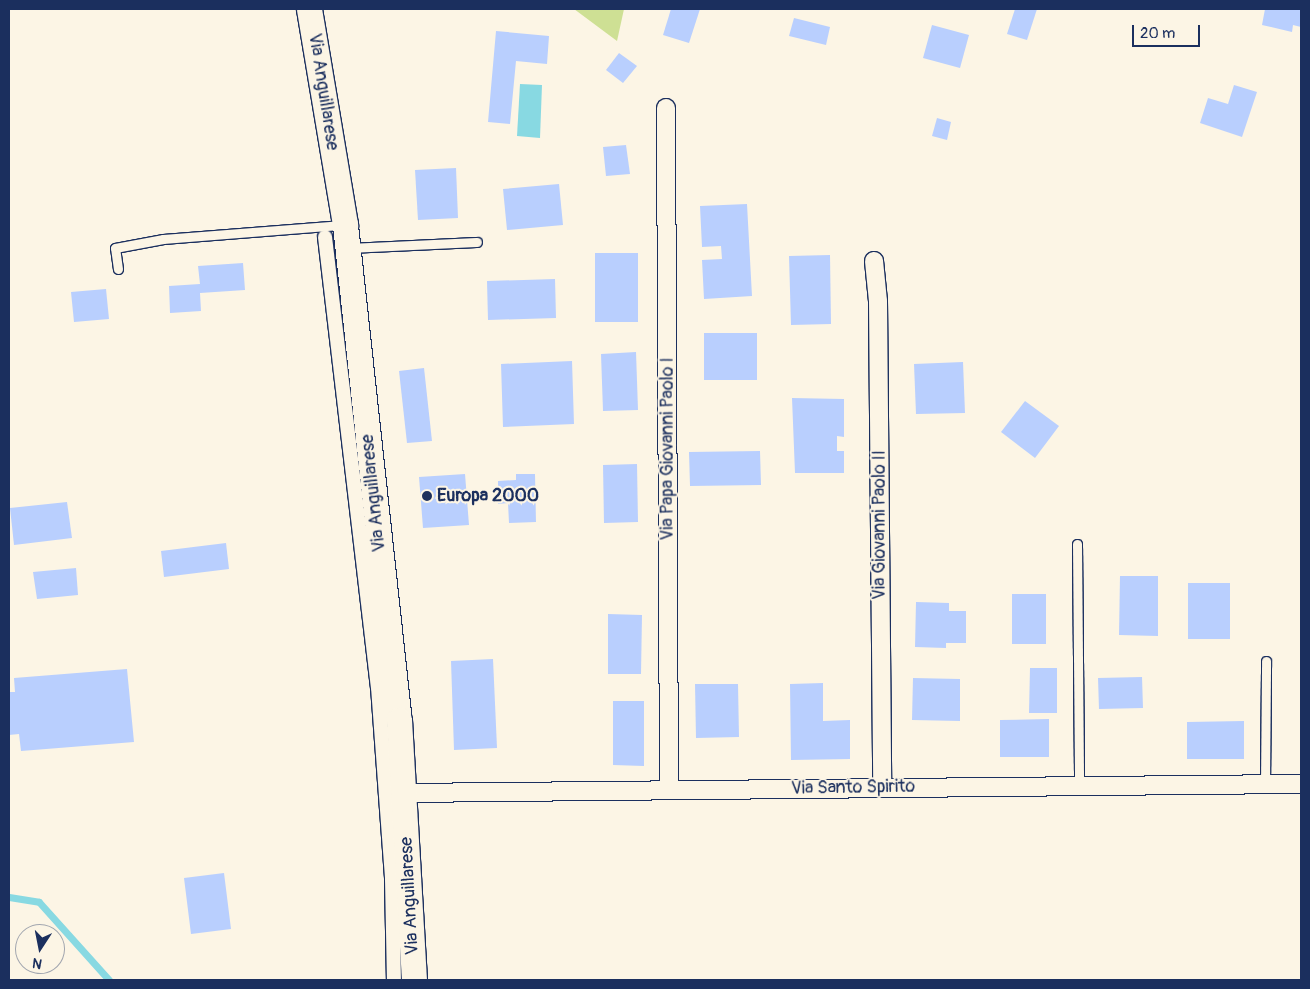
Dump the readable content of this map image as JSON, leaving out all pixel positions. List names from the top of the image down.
{
  "streets": {
    "main road": ["Via Anguillarese"],
    "street": ["Via Papa Giovanni Paolo I", "Via Giovanni Paolo II", "Via Santo Spirito"]
  },
  "crossings": [
    ["Via Anguillarese", "Via Santo Spirito"],
    ["Via Papa Giovanni Paolo I", "Via Santo Spirito"],
    ["Via Giovanni Paolo II", "Via Santo Spirito"]
  ],
  "places": ["Europa 2000"],
  "scale_bar": "20 m",
  "north": "bottom"
}
